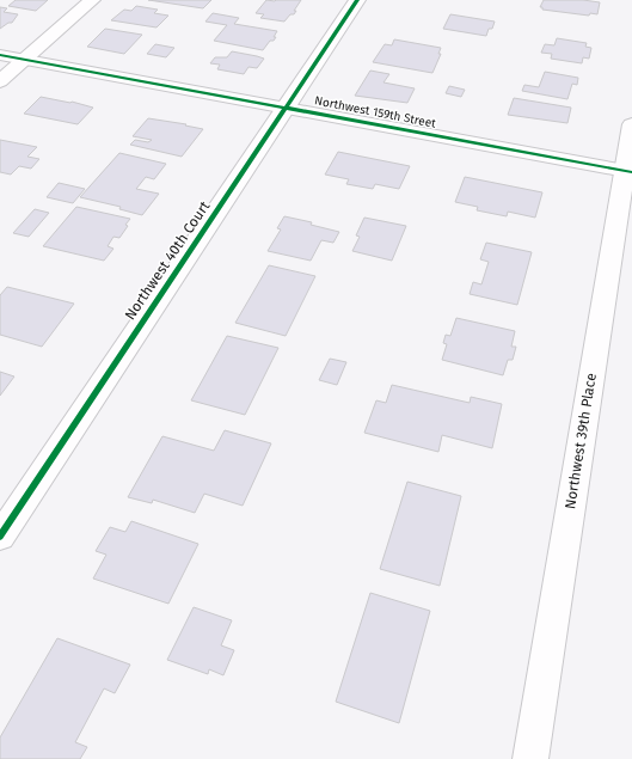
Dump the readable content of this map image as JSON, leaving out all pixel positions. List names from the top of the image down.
{
  "streets": {
    "street": ["Northwest 159th Street", "Northwest 40th Court", "Northwest 39th Place"]
  },
  "crossings": [
    ["Northwest 159th Street", "Northwest 40th Court"],
    ["Northwest 159th Street", "Northwest 39th Place"]
  ]
}
